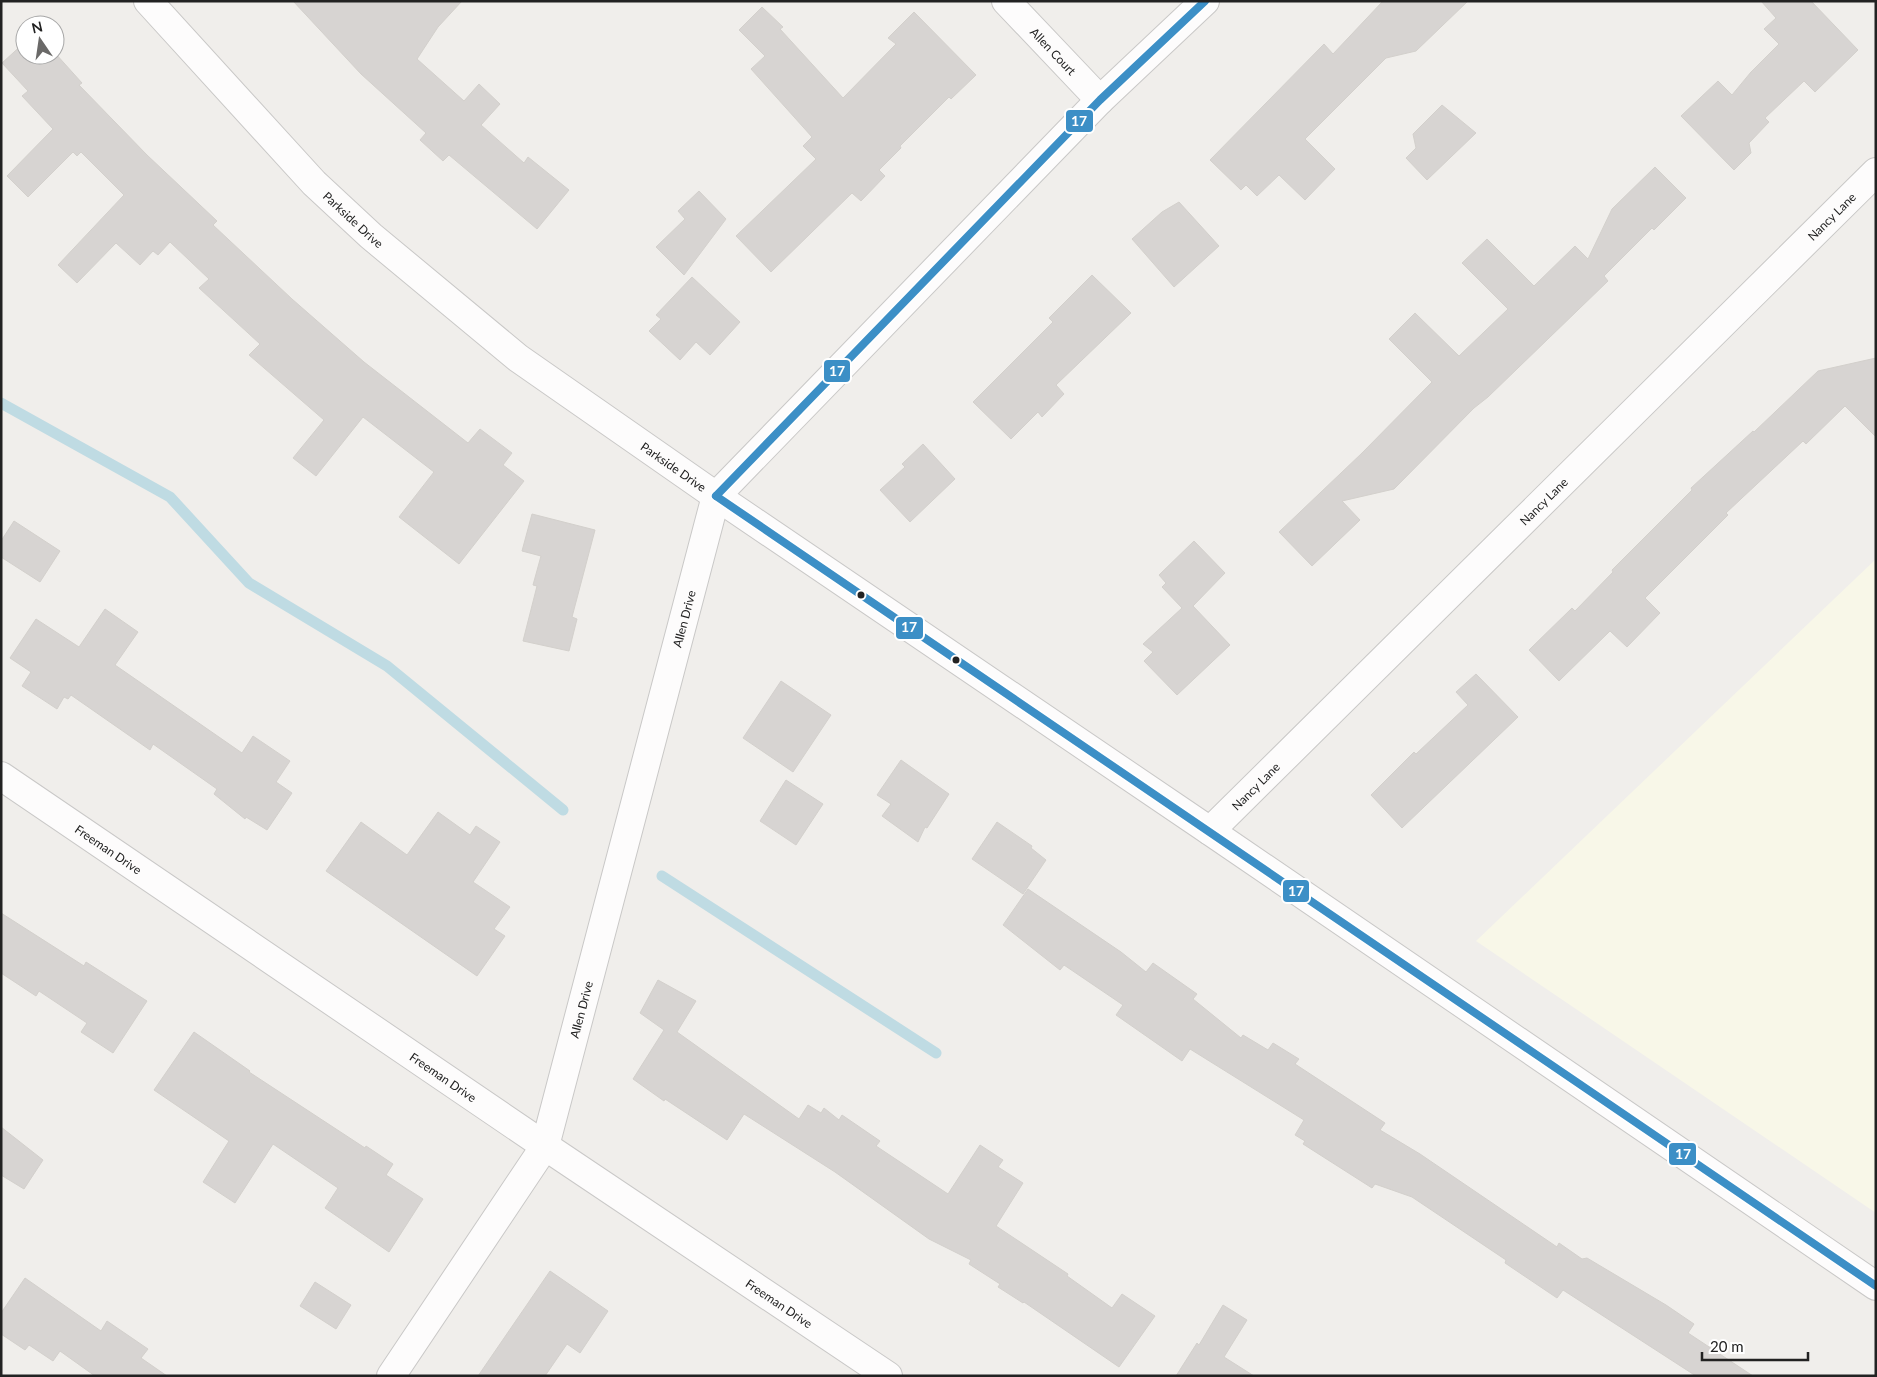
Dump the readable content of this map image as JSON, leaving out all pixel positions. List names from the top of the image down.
{
  "streets": {
    "street": [
      "Allen Court",
      "Nancy Lane",
      "Parkside Drive",
      "Allen Drive",
      "Freeman Drive"
    ]
  },
  "crossings": [
    ["Allen Court", "Allen Drive"],
    ["Nancy Lane", "Parkside Drive"],
    ["Parkside Drive", "Allen Drive"],
    ["Allen Drive", "Freeman Drive"]
  ],
  "lines": ["transit line 17"],
  "scale_bar": "20 m",
  "north": "top"
}
